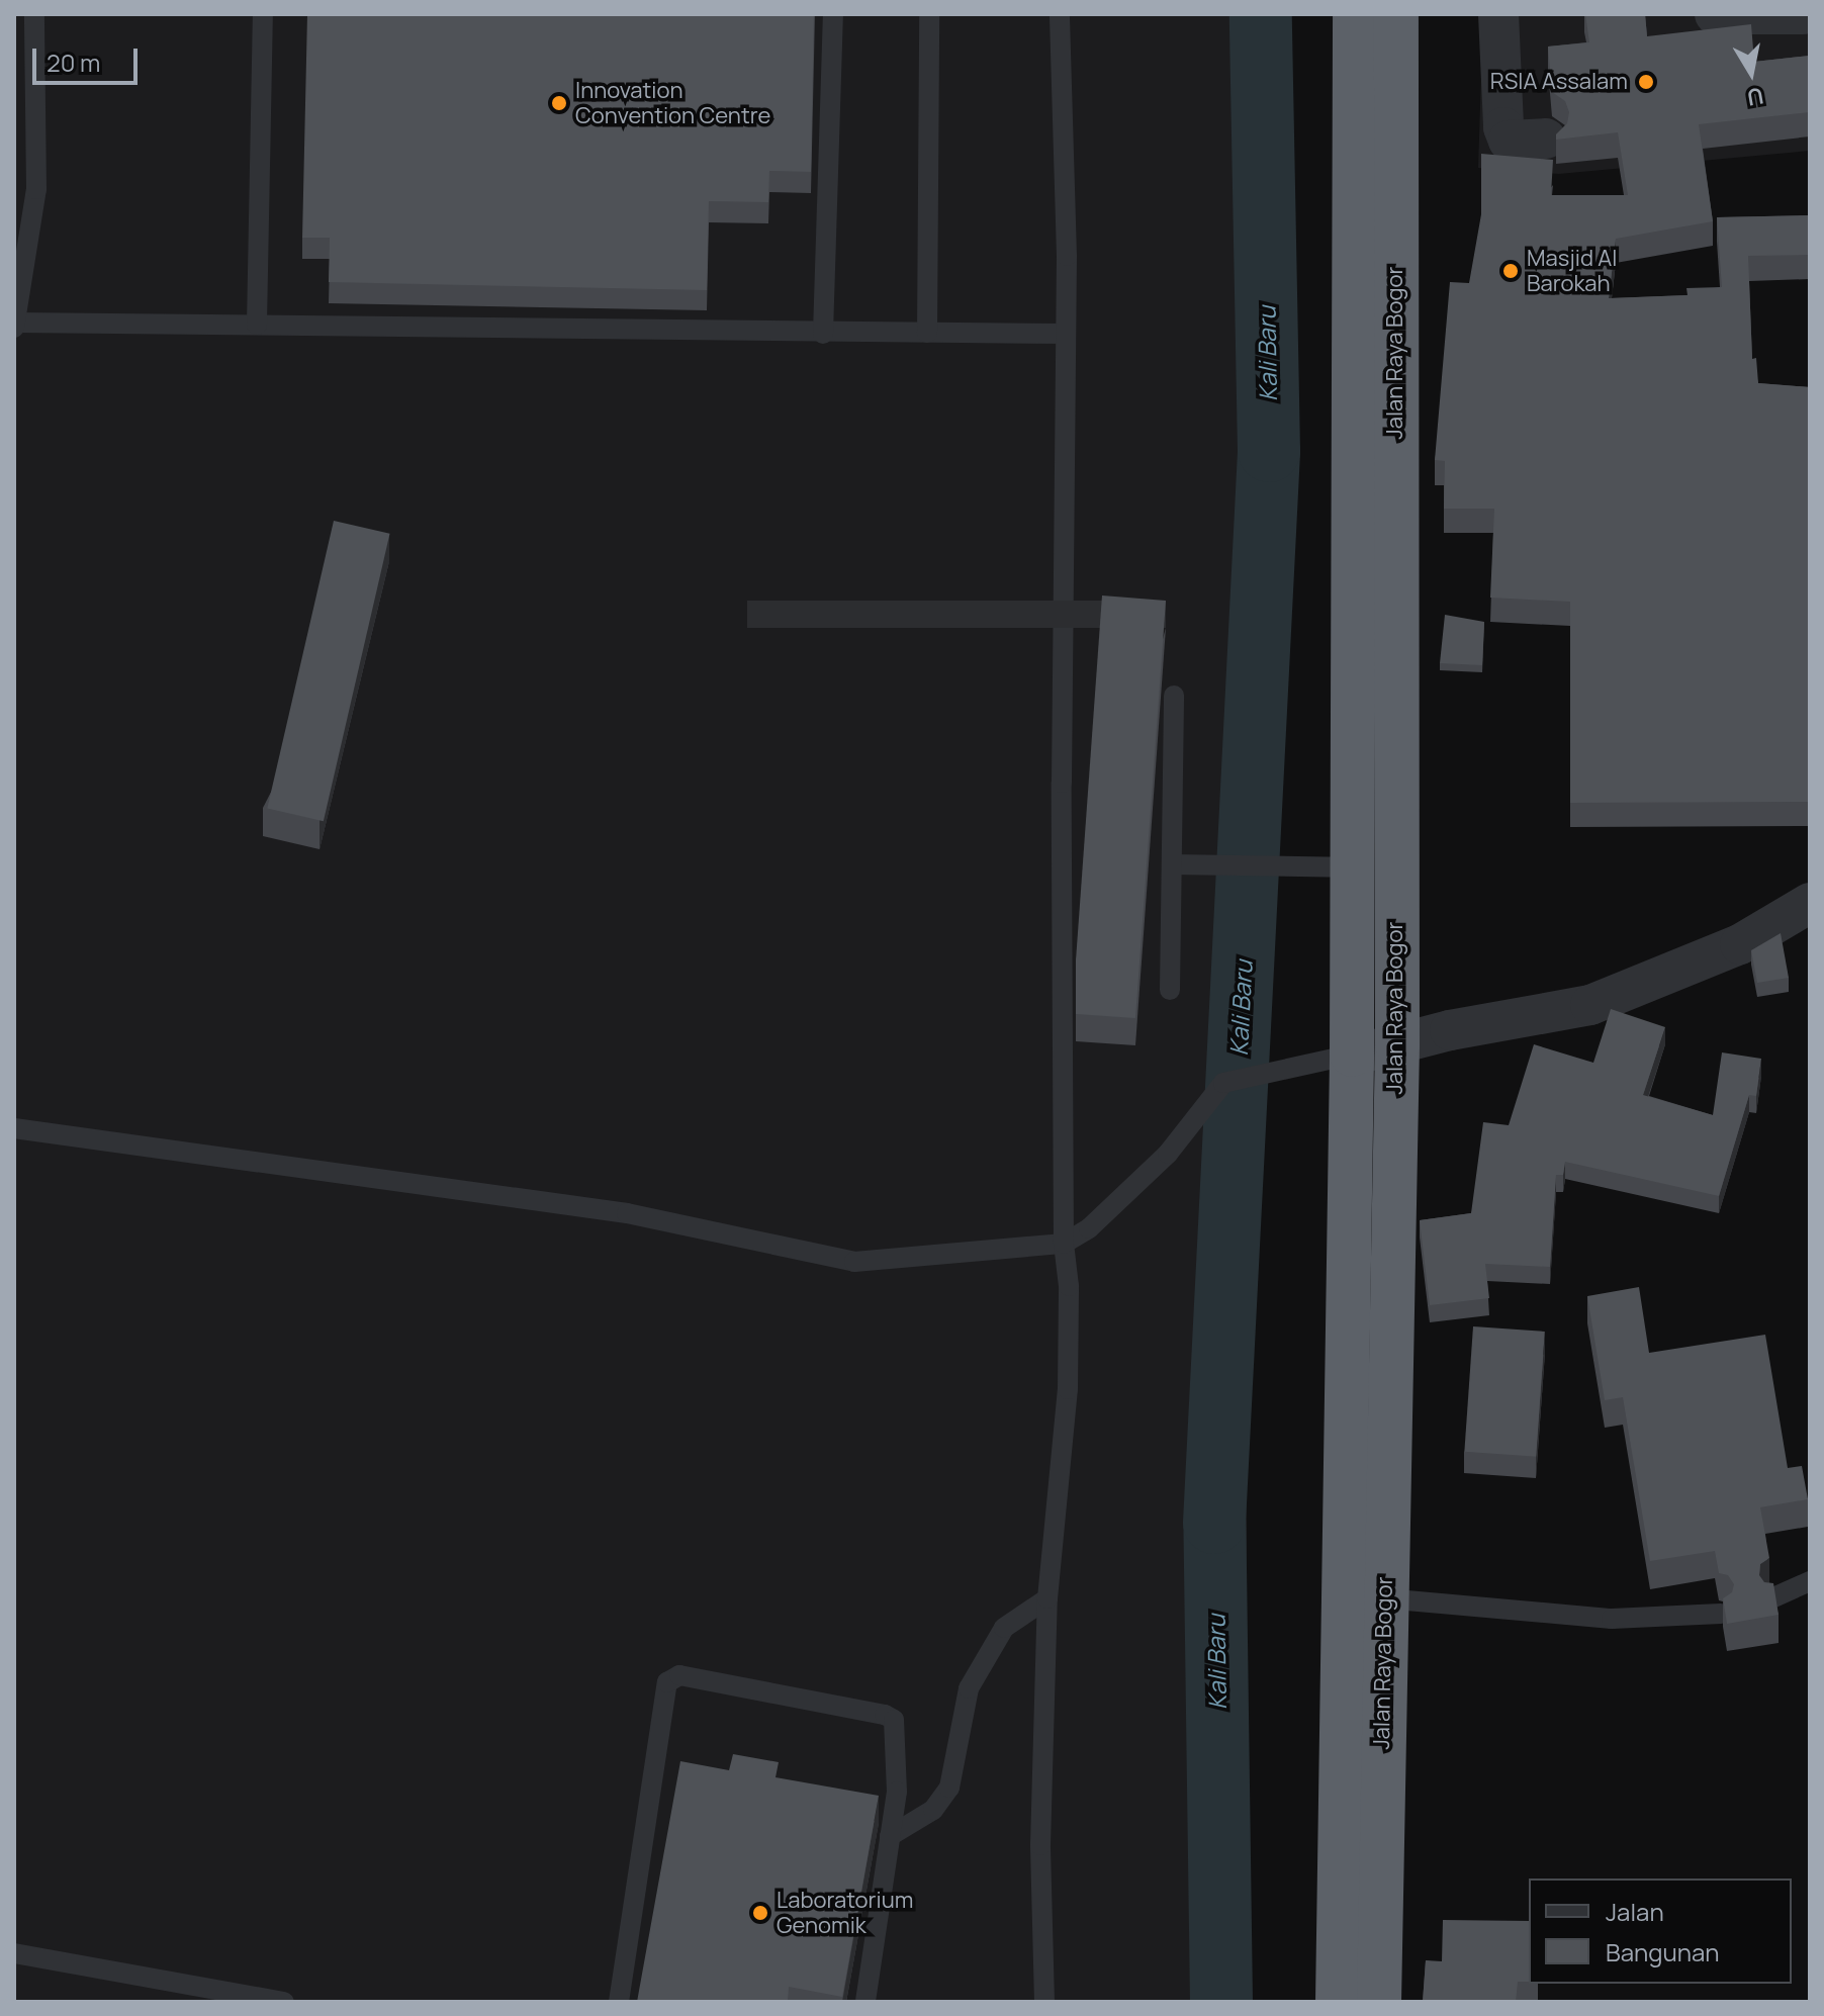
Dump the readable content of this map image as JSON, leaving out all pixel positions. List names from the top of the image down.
{
  "streets": {
    "highway": ["Jalan Raya Bogor"]
  },
  "water": ["Kali Baru"],
  "places": [
    "RSIA Assalam",
    "Innovation Convention Centre",
    "Masjid Al Barokah",
    "Laboratorium Genomik"
  ],
  "legend": ["Jalan", "Bangunan"],
  "scale_bar": "20 m",
  "north": "bottom"
}
